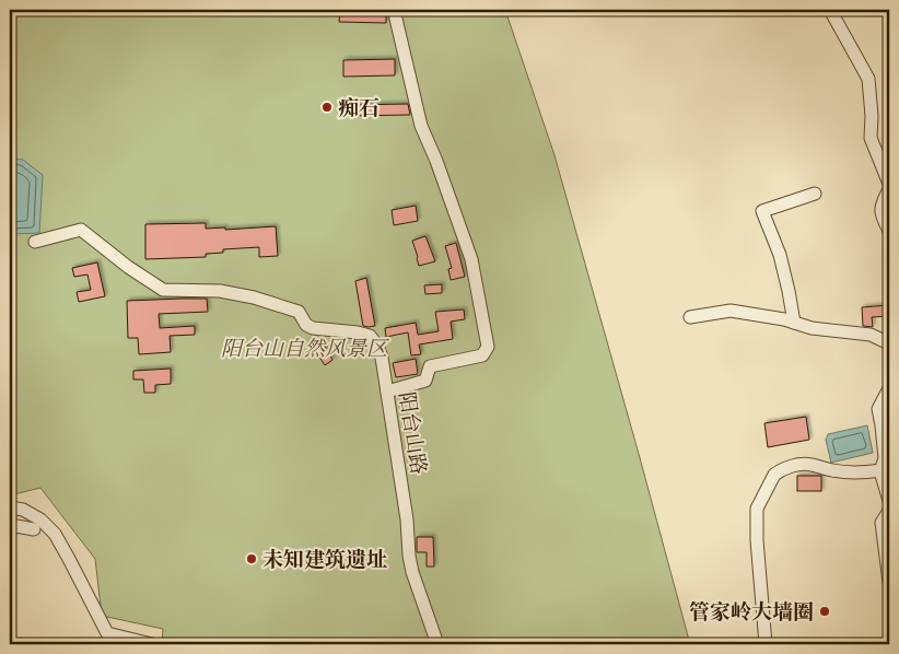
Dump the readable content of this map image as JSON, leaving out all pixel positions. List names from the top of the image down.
{
  "streets": {
    "street": ["阳台山路"]
  },
  "parks": ["阳台山自然风景区"],
  "places": ["痴石", "未知建筑遗址", "管家岭大墙圈"]
}
